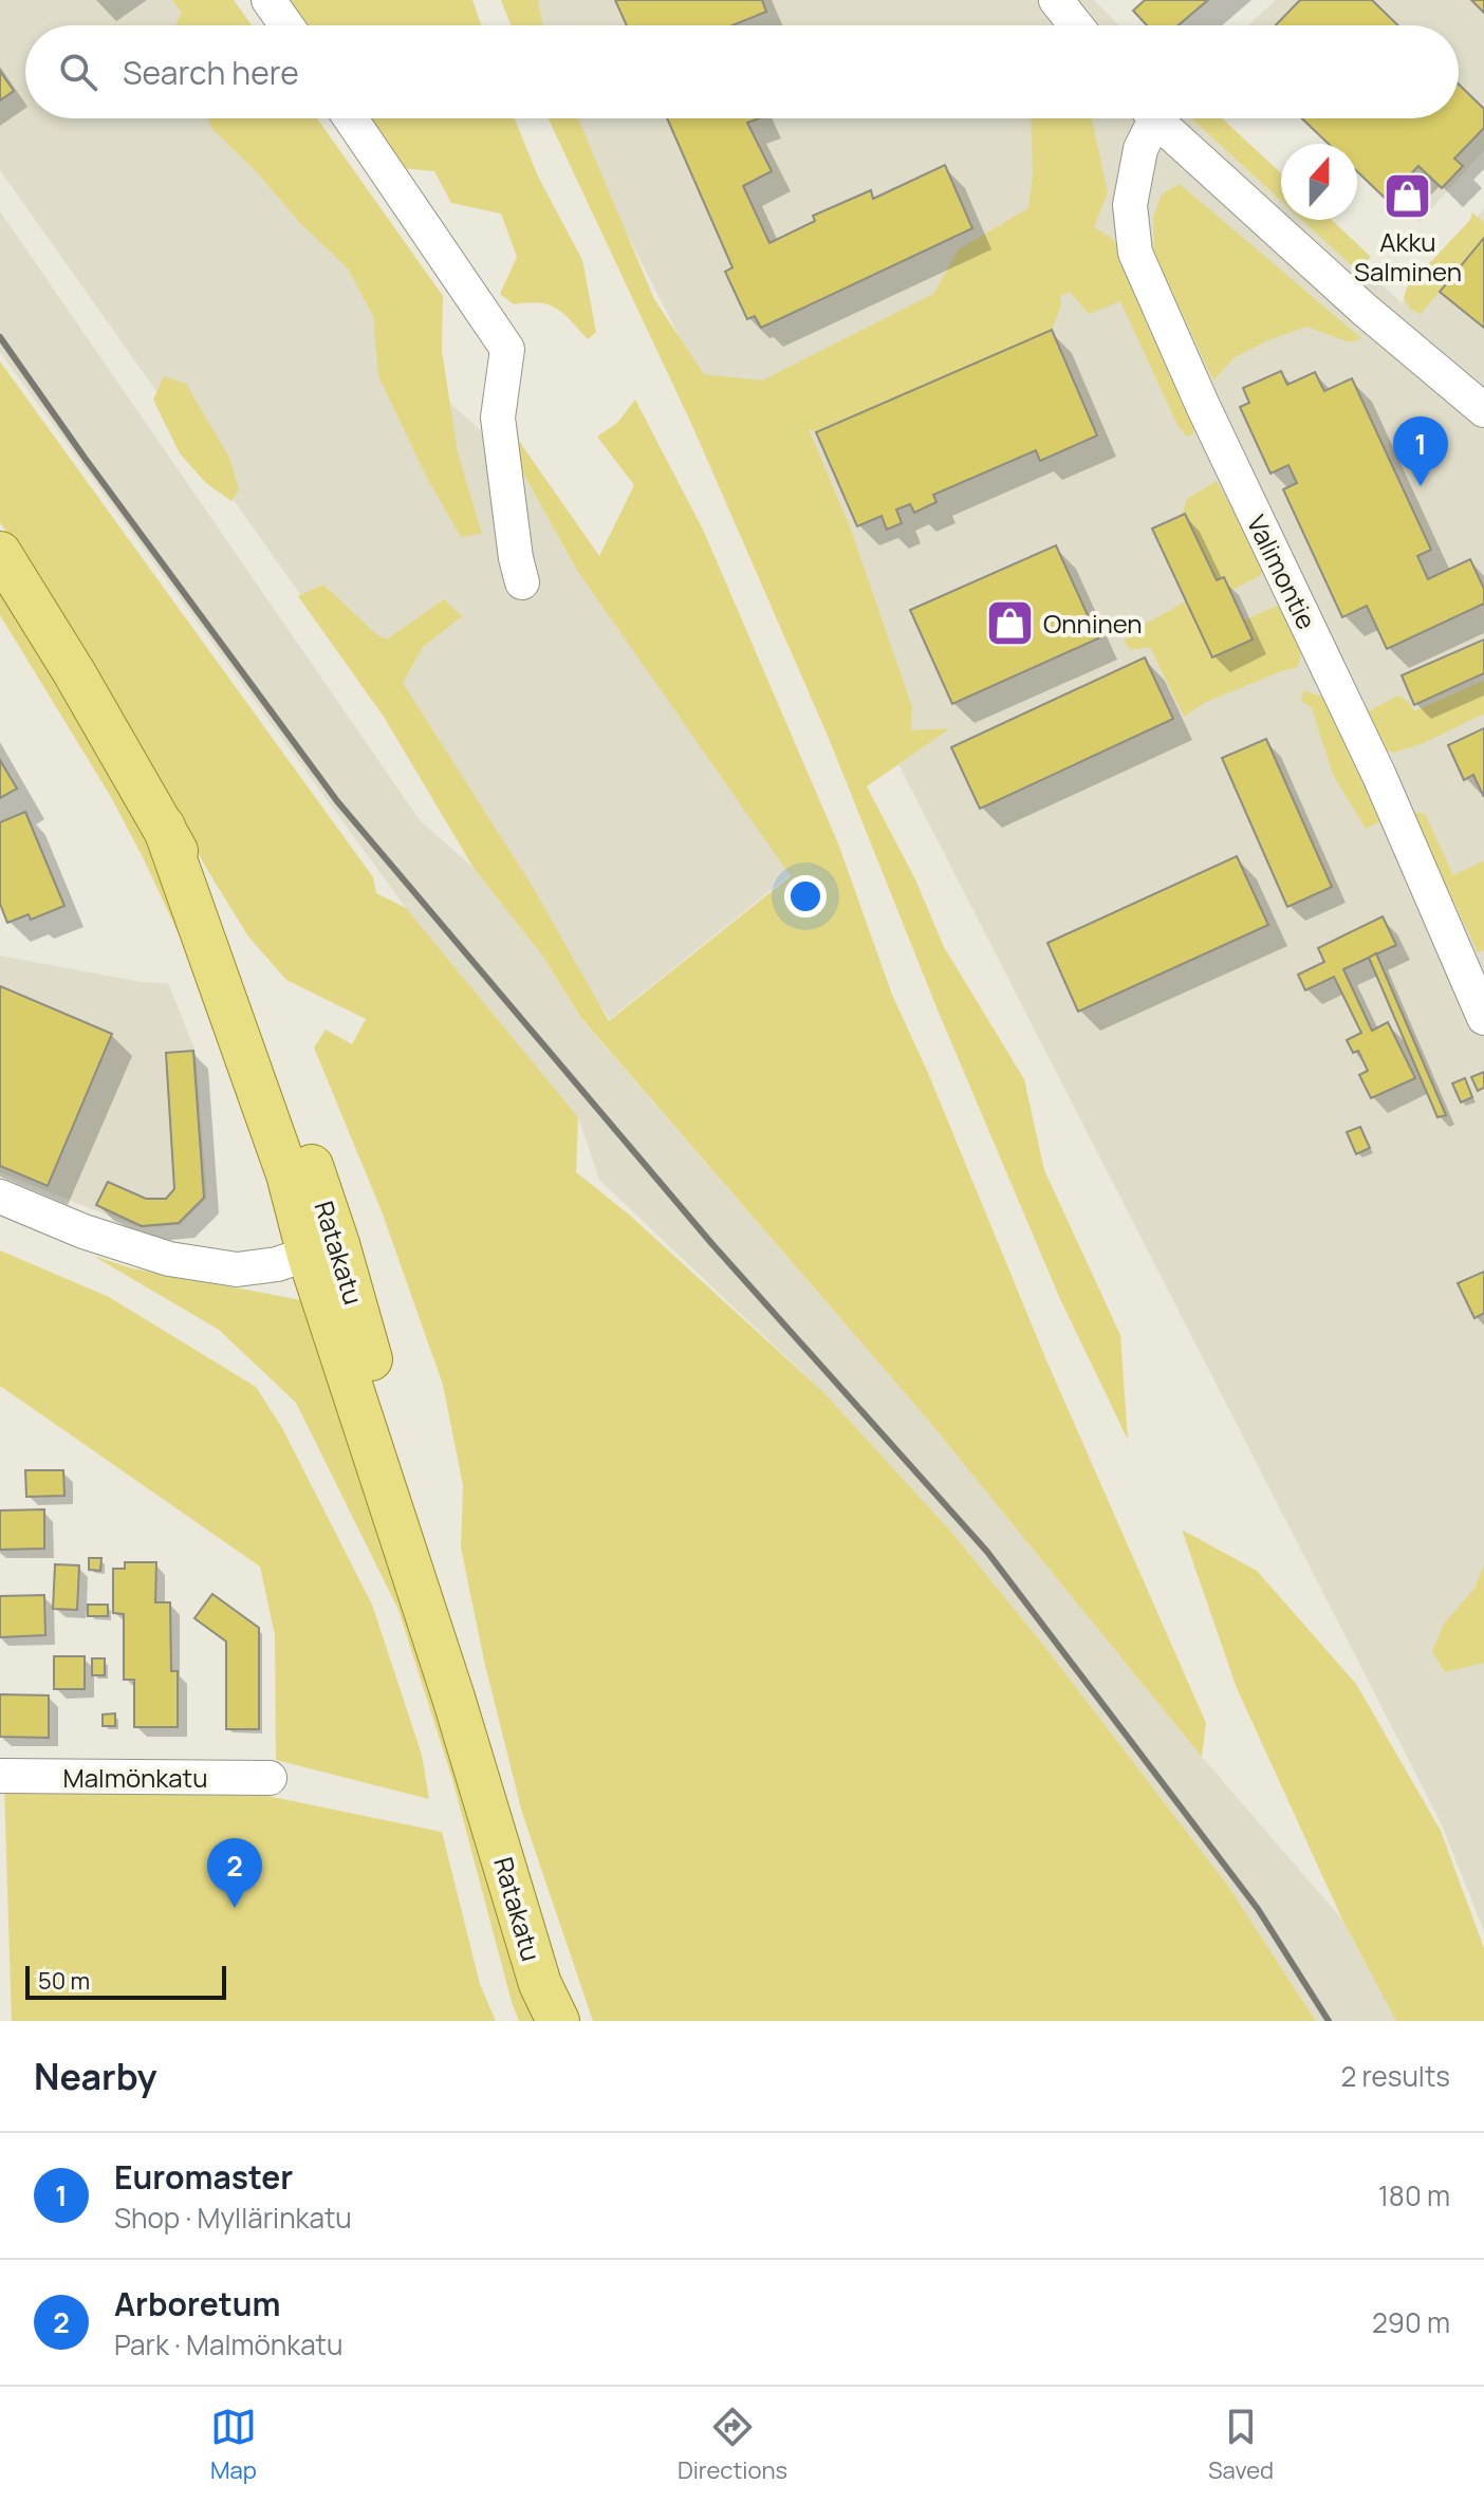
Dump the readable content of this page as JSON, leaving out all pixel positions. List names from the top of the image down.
{
  "streets": {
    "main road": ["Ratakatu"],
    "street": ["Valimontie", "Malmönkatu"]
  },
  "places": {
    "shop": ["Akku Salminen", "Onninen"]
  },
  "scale_bar": "50 m",
  "north": "top",
  "page": {
    "search": "Search here",
    "pins": ["1", "2"],
    "scale": "50 m",
    "heading": ["Nearby", "2 results"],
    "list": [
      {
        "mark": "1",
        "name": "Euromaster",
        "note": "Shop · Myllärinkatu",
        "value": "180 m"
      },
      {
        "mark": "2",
        "name": "Arboretum",
        "note": "Park · Malmönkatu",
        "value": "290 m"
      }
    ],
    "nav": ["Map", "Directions", "Saved"]
  }
}
